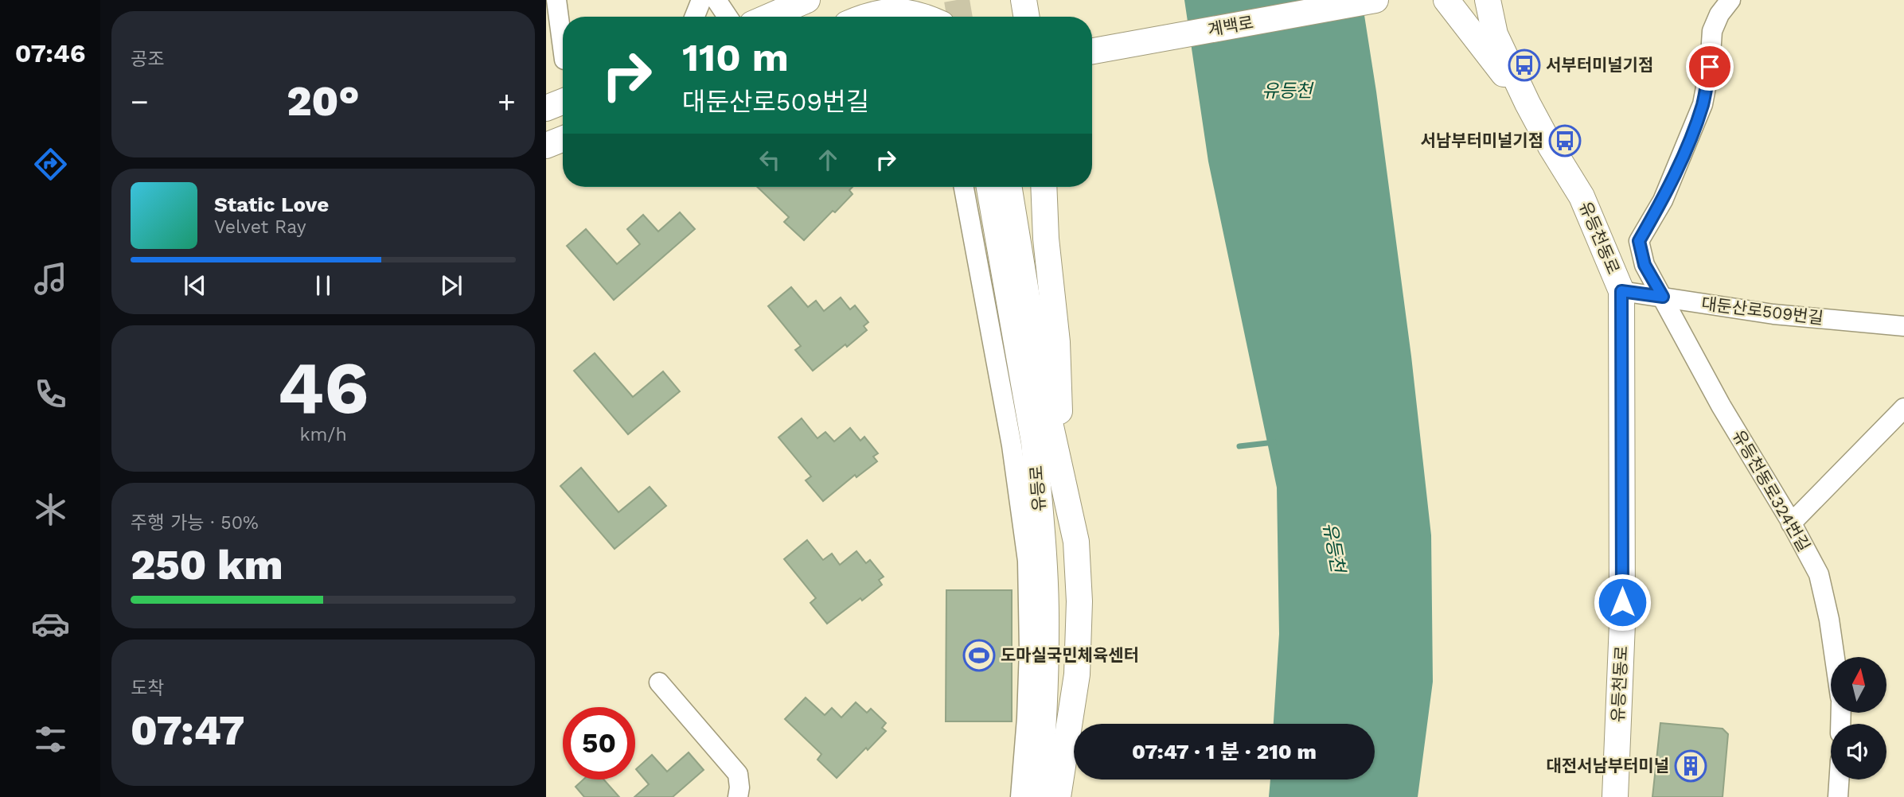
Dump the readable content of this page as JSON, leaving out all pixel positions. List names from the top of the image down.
{
  "streets": {
    "main road": ["계백로", "유등천동로", "유등로"],
    "street": ["대둔산로509번길", "유등천동로324번길"]
  },
  "crossings": [
    ["유등천동로", "대둔산로509번길"],
    ["대둔산로509번길", "유등천동로324번길"]
  ],
  "water": ["유등천"],
  "places": {
    "bus stop": ["서부터미널기점", "서남부터미널기점"],
    "sports": ["도마실국민체육센터"],
    "building": ["대전서남부터미널"]
  },
  "north": "top",
  "page": {
    "tabs": "07:46",
    "tile": [
      "공조",
      ["46", "km/h"],
      ["주행 가능 · 50%", "250 km"],
      ["도착", "07:47"]
    ],
    "turn": ["110 m", "대둔산로509번길"],
    "heat": ["−", "20°", "+"],
    "song": ["Static Love", "Velvet Ray"],
    "limit": "50",
    "trip": "07:47 · 1 분 · 210 m"
  }
}
